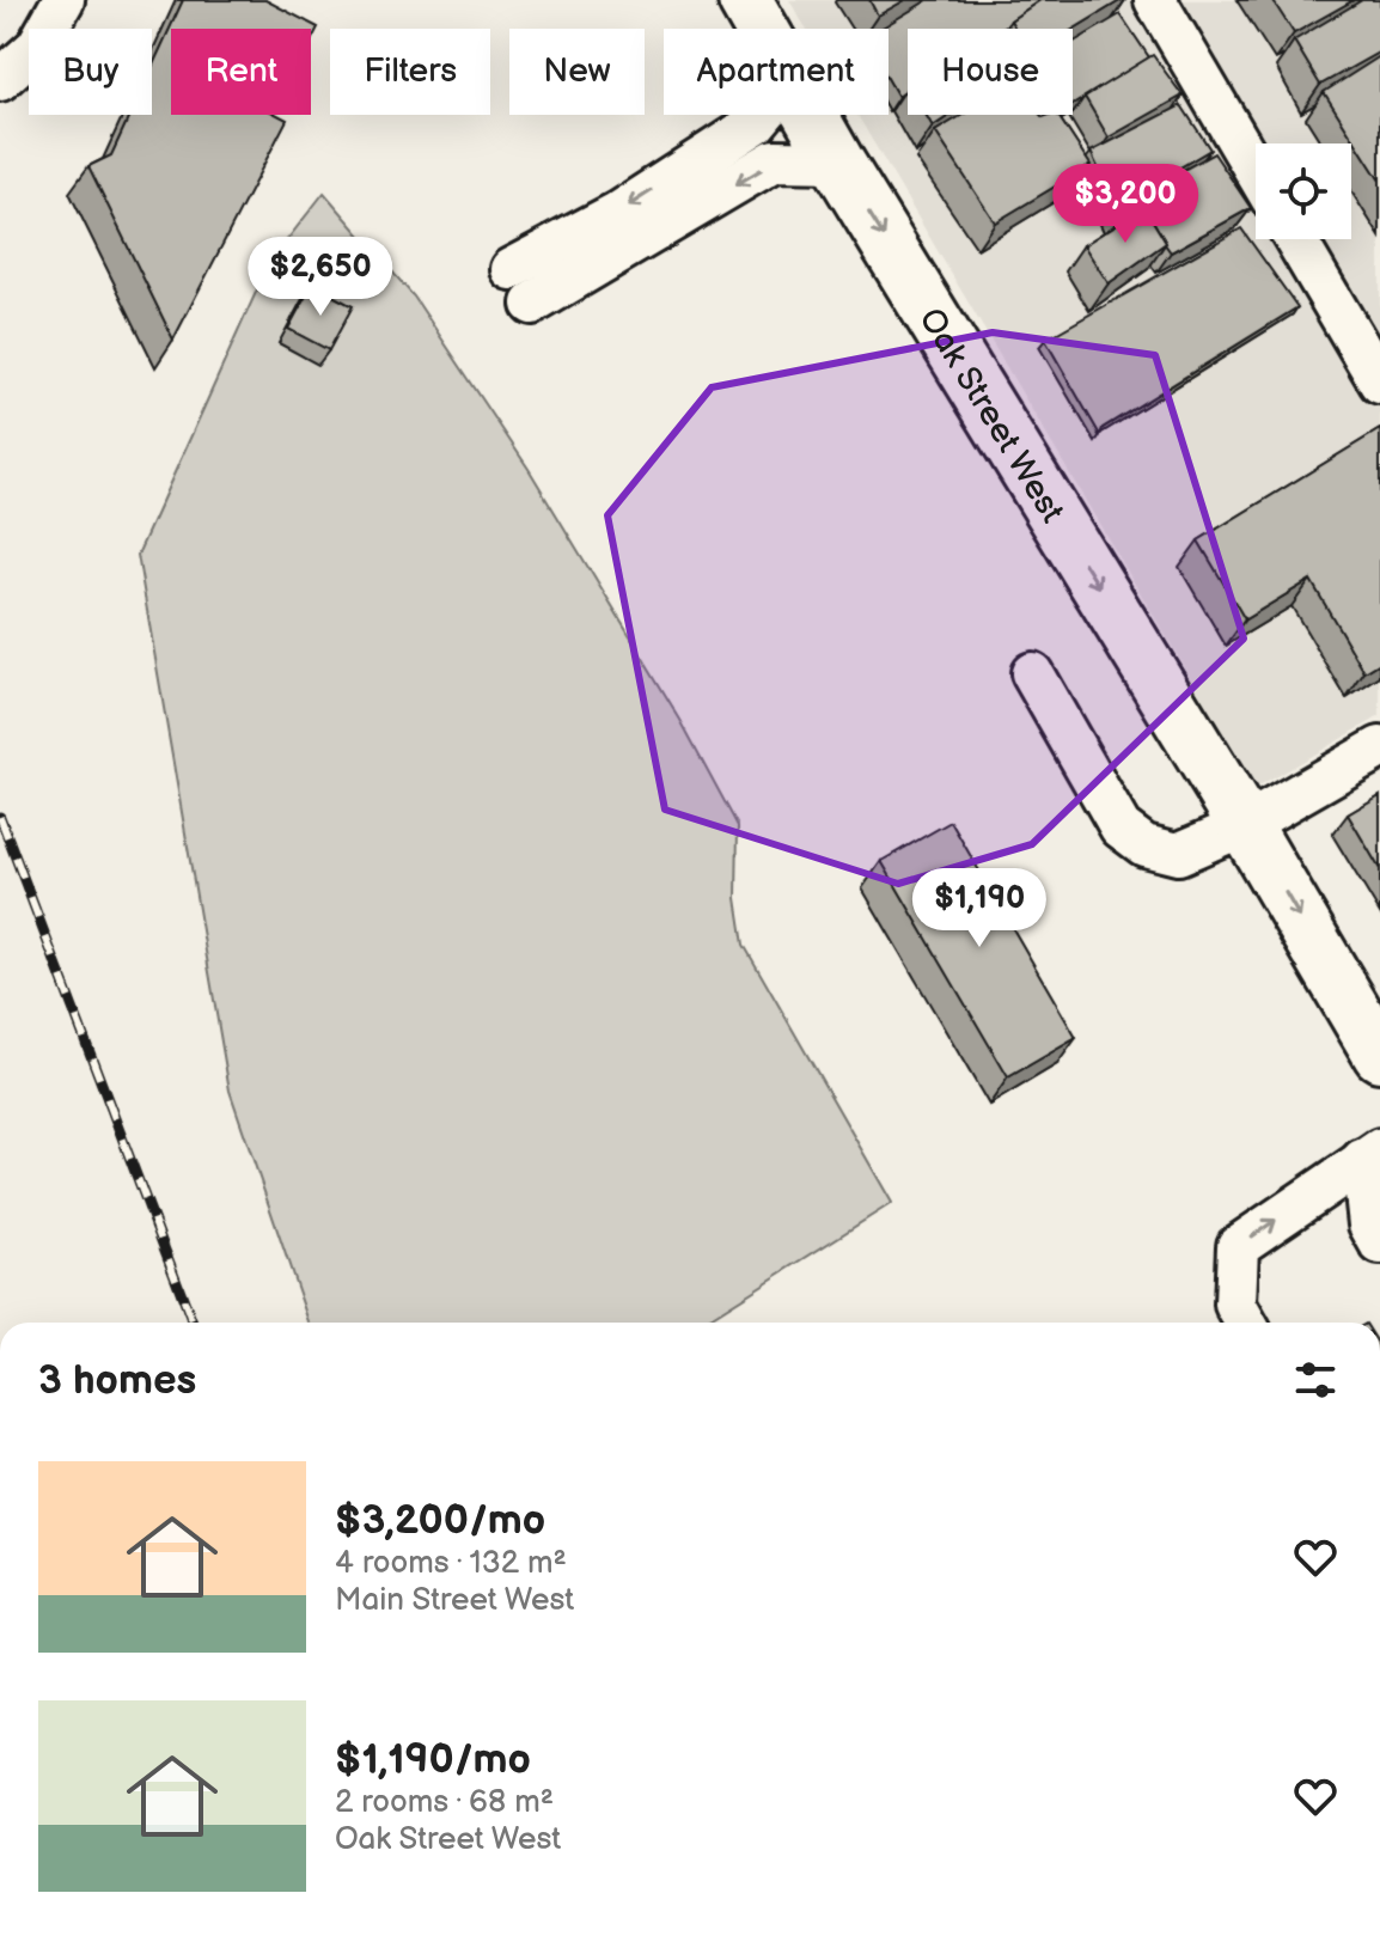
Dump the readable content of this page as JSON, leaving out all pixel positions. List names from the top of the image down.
{
  "streets": {
    "main road": ["Oak Street West"]
  },
  "one_way": ["Oak Street West"],
  "page": {
    "chip": [
      "Buy",
      "Rent",
      "Filters",
      "New",
      "Apartment",
      "House"
    ],
    "price": ["$3,200", "$2,650", "$1,190"],
    "heading": "3 homes",
    "list": [
      {
        "name": "$3,200/mo",
        "note": "4 rooms · 132 m² · Main Street West"
      },
      {
        "name": "$1,190/mo",
        "note": "2 rooms · 68 m² · Oak Street West"
      }
    ]
  }
}
